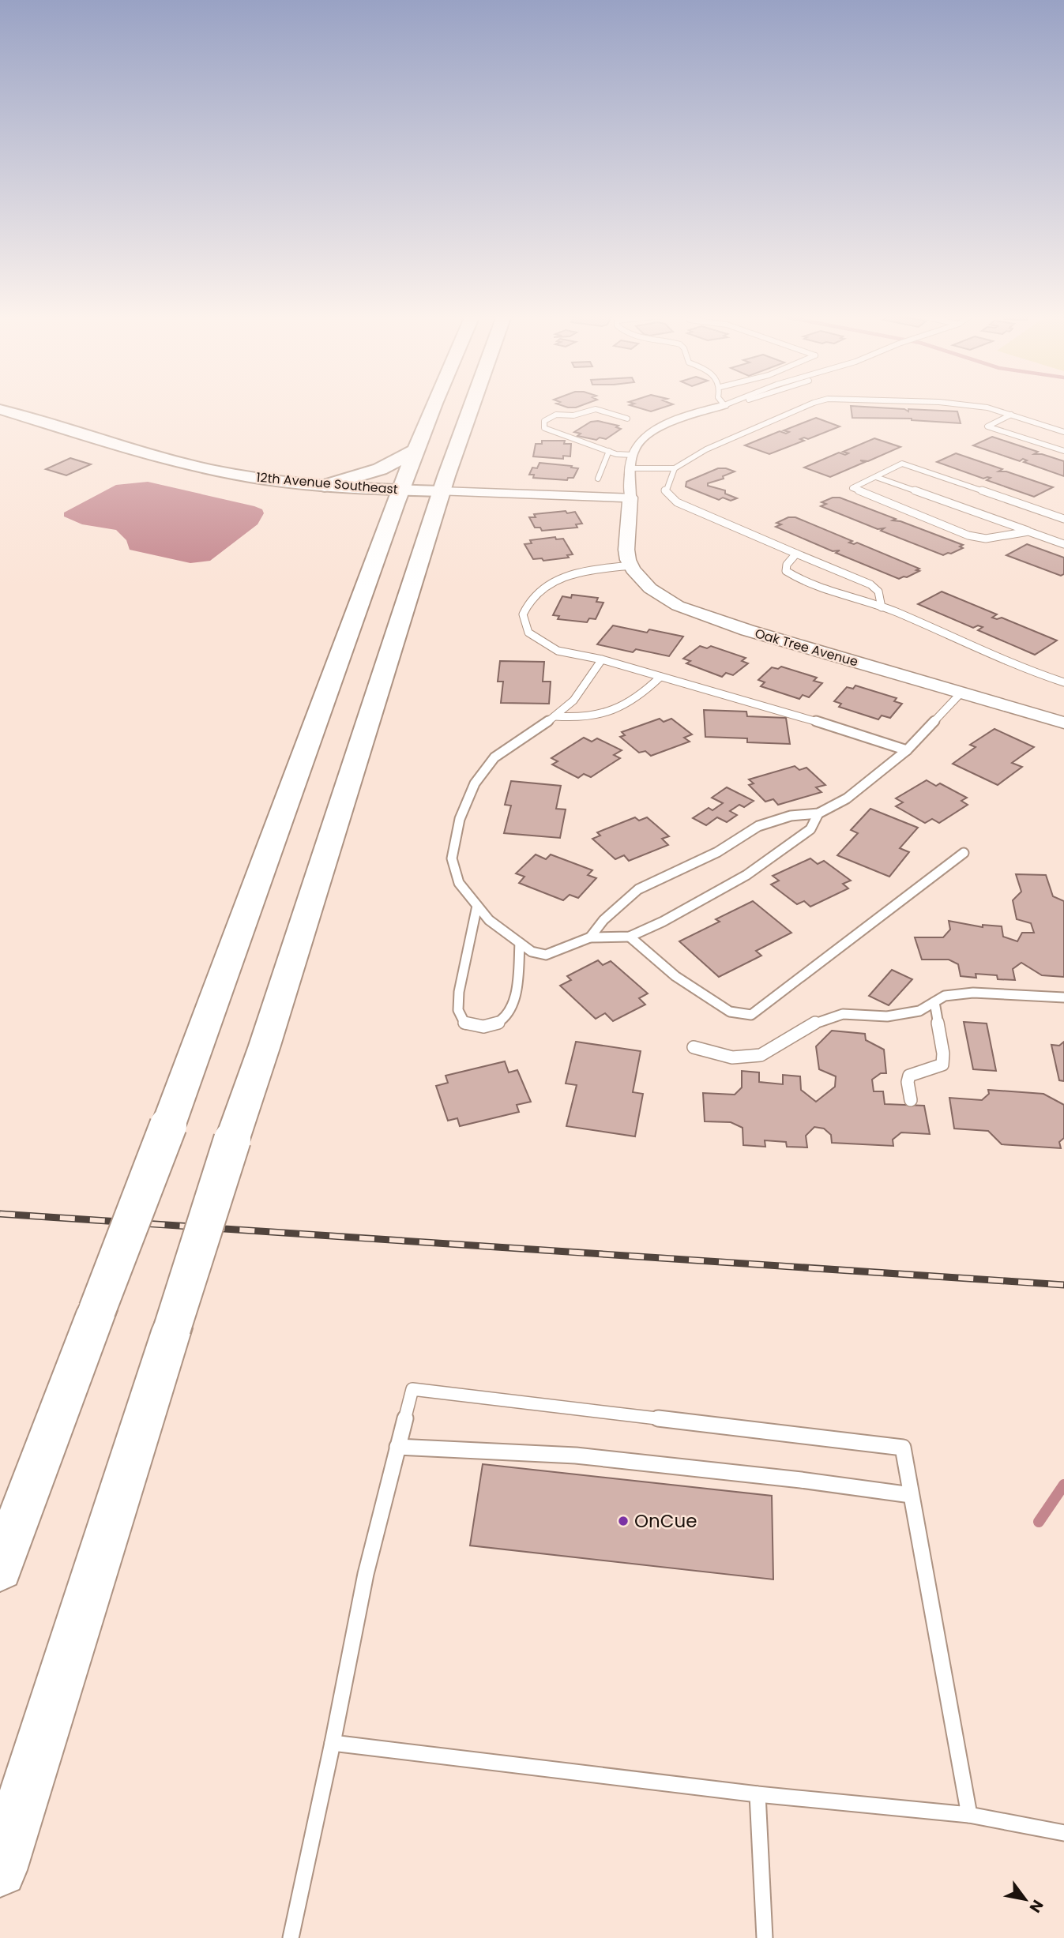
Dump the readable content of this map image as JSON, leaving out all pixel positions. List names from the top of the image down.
{
  "streets": {
    "main road": ["12th Avenue Southeast"],
    "street": ["Oak Tree Avenue"]
  },
  "places": ["OnCue"],
  "north": "bottom right"
}
